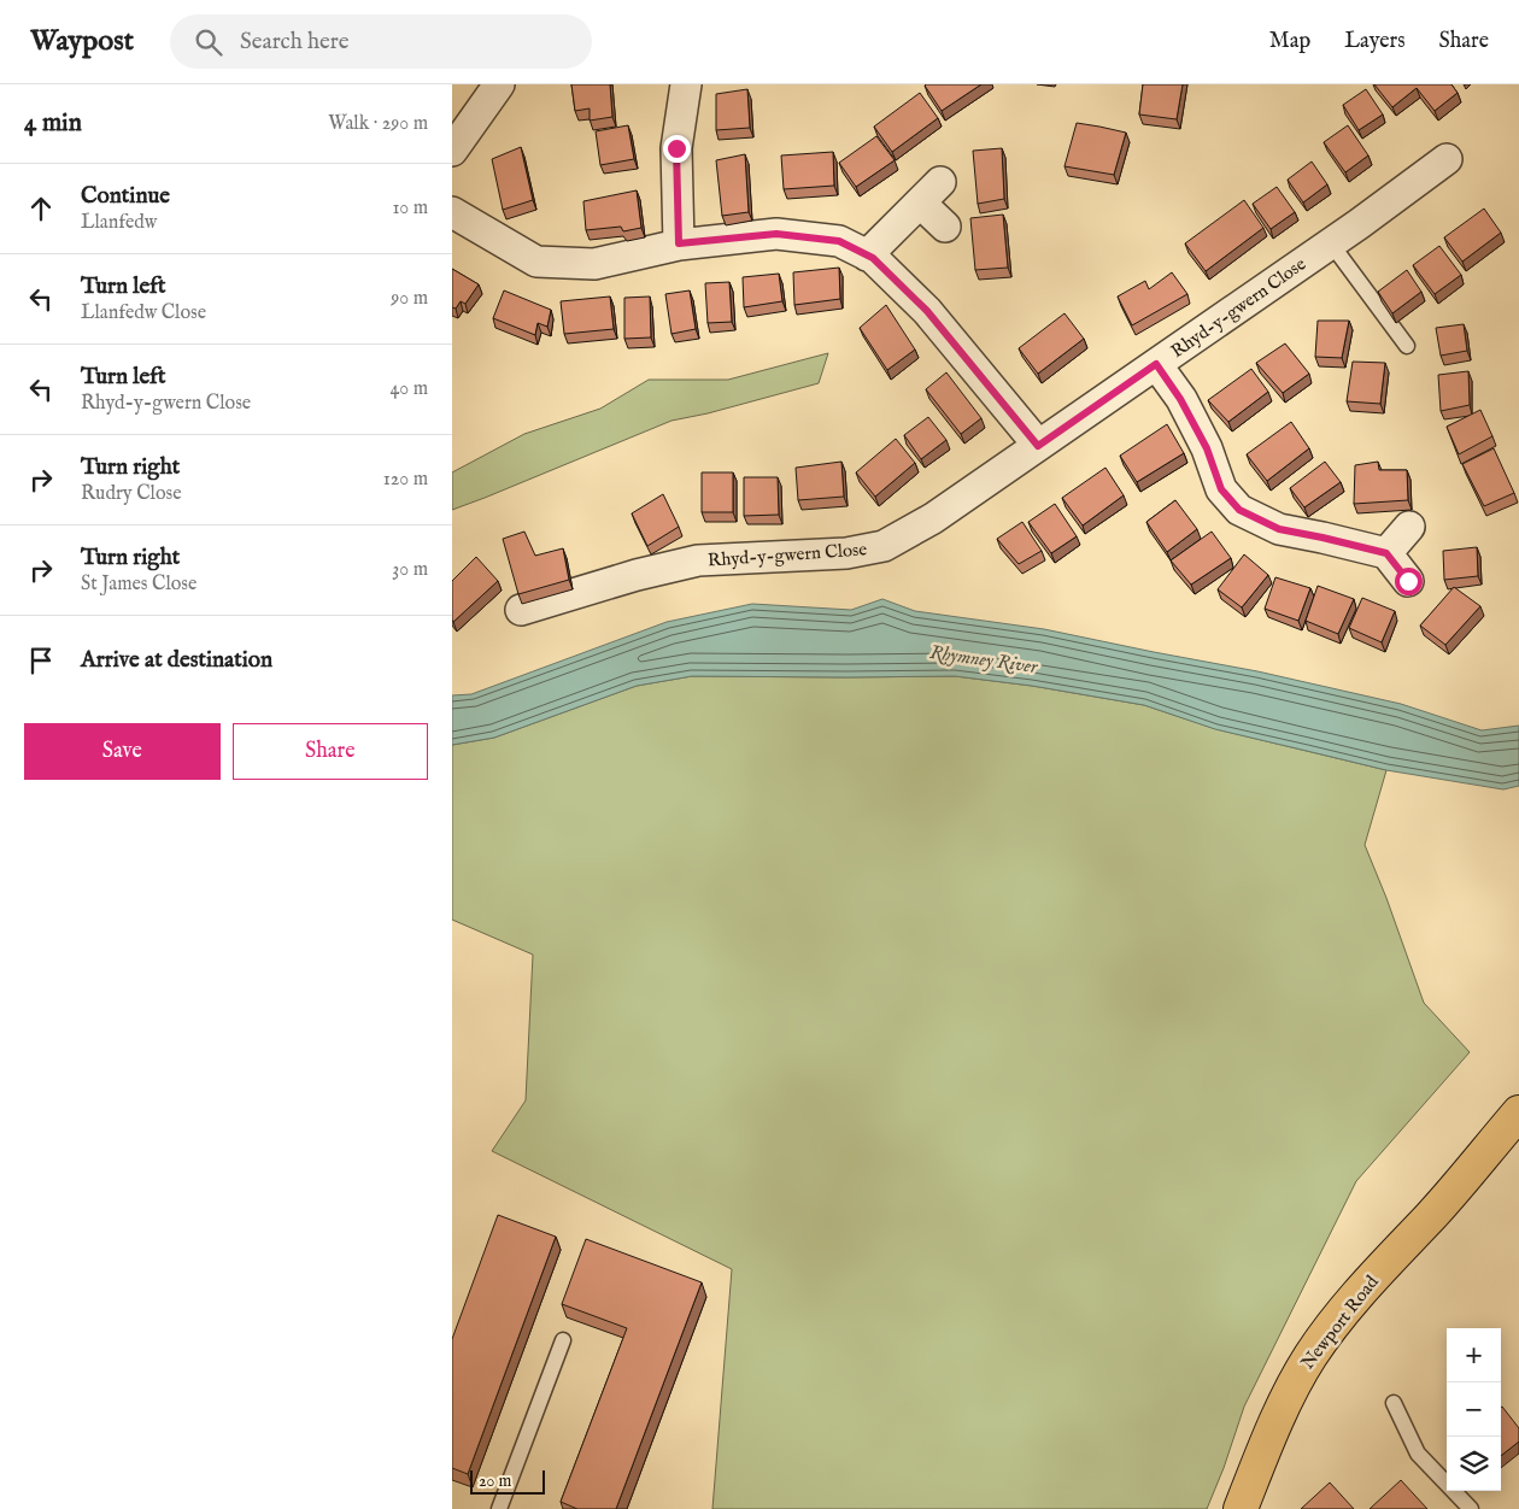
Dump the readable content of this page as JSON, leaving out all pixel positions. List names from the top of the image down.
{
  "streets": {
    "main road": ["Newport Road"],
    "street": ["Rhyd-y-gwern Close"]
  },
  "water": ["Rhymney River"],
  "scale_bar": "20 m",
  "page": {
    "header": "Waypost",
    "search": "Search here",
    "nav": ["Map", "Layers", "Share"],
    "heading": ["4 min", "Walk · 290 m"],
    "list": [
      ["Continue", "Llanfedw", "10 m"],
      ["Turn left", "Llanfedw Close", "90 m"],
      ["Turn left", "Rhyd-y-gwern Close", "40 m"],
      ["Turn right", "Rudry Close", "120 m"],
      ["Turn right", "St James Close", "30 m"],
      "Arrive at destination"
    ],
    "buttons": ["Save", "Share"],
    "map_buttons": ["+", "−"],
    "scale": "20 m"
  }
}
